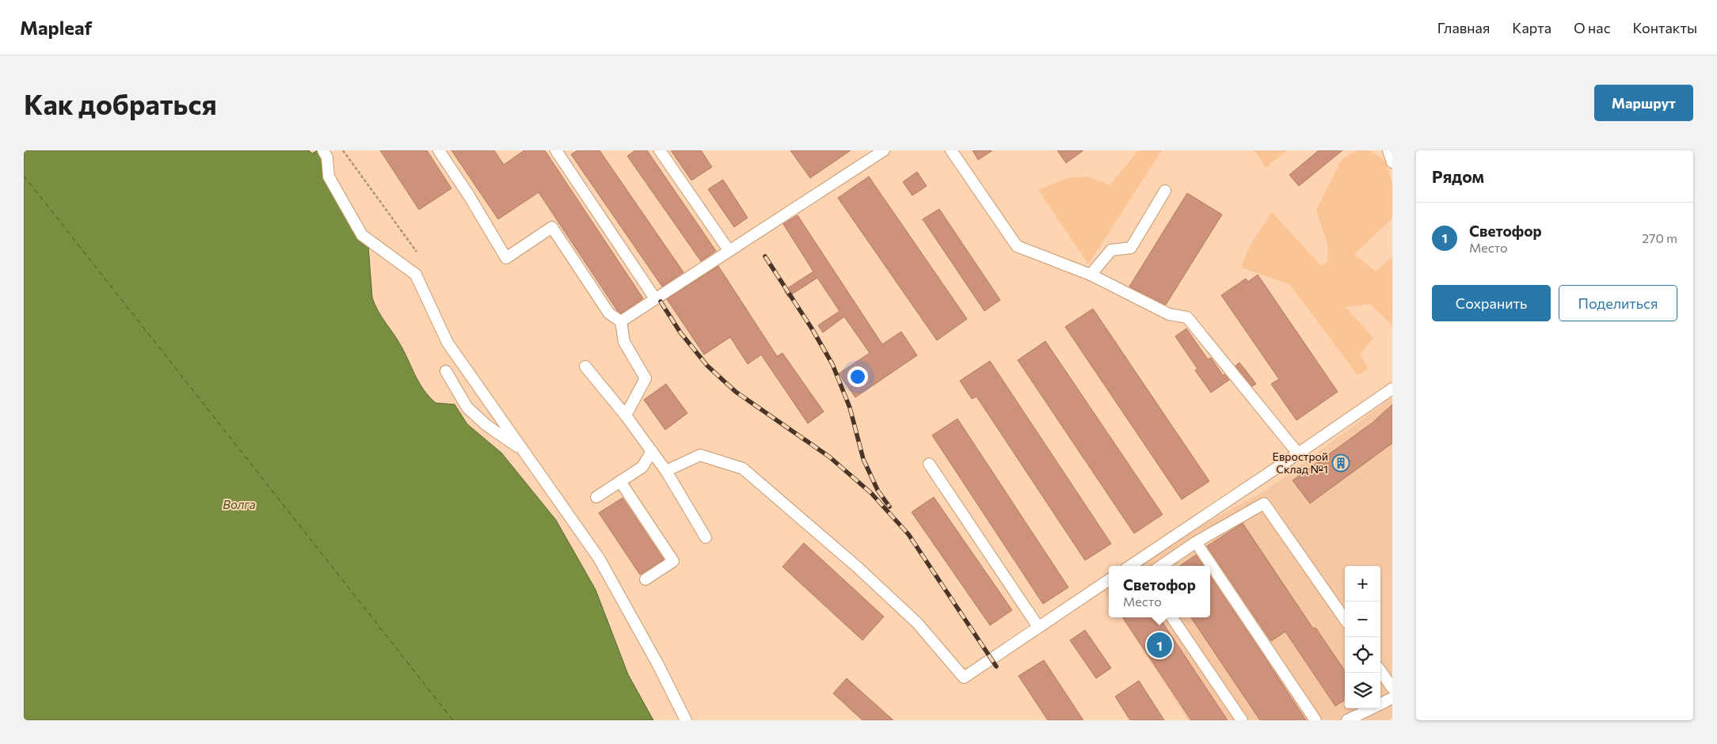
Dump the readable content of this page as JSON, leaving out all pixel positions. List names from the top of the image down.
{
  "water": ["Волга"],
  "places": {
    "building": ["Еврострой Склад №1"]
  },
  "page": {
    "header": "Mapleaf",
    "nav": [
      "Главная",
      "Карта",
      "О нас",
      "Контакты"
    ],
    "buttons": [
      "Маршрут",
      ["Сохранить", "Поделиться"]
    ],
    "title": "Как добраться",
    "heading": "Рядом",
    "list": [
      {
        "mark": "1",
        "name": "Светофор",
        "note": "Место",
        "value": "270 m"
      }
    ],
    "map_buttons": ["+", "−"],
    "popup": ["Светофор", "Место"],
    "pins": "1"
  }
}
